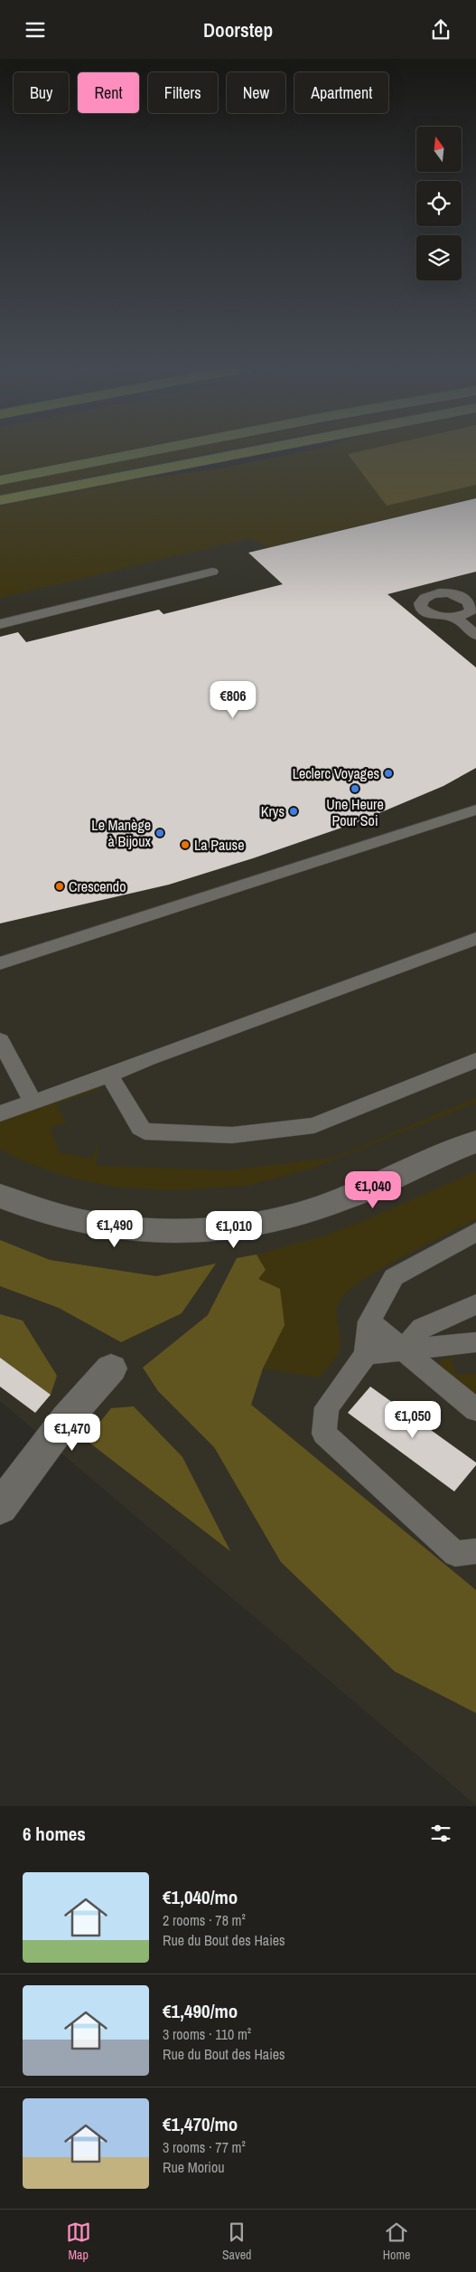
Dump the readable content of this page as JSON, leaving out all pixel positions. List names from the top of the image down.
{
  "places": [
    "Leclerc Voyages",
    "Une Heure Pour Soi",
    "Krys",
    "Le Manège à Bijoux",
    "La Pause",
    "Crescendo"
  ],
  "north": "top",
  "page": {
    "header": "Doorstep",
    "chip": [
      "Buy",
      "Rent",
      "Filters",
      "New",
      "Apartment"
    ],
    "price": [
      "€806",
      "€1,040",
      "€1,490",
      "€1,010",
      "€1,050",
      "€1,470"
    ],
    "heading": "6 homes",
    "list": [
      {
        "name": "€1,040/mo",
        "note": "2 rooms · 78 m² · Rue du Bout des Haies"
      },
      {
        "name": "€1,490/mo",
        "note": "3 rooms · 110 m² · Rue du Bout des Haies"
      },
      {
        "name": "€1,470/mo",
        "note": "3 rooms · 77 m² · Rue Moriou"
      }
    ],
    "tabs": ["Map", "Saved", "Home"]
  }
}
